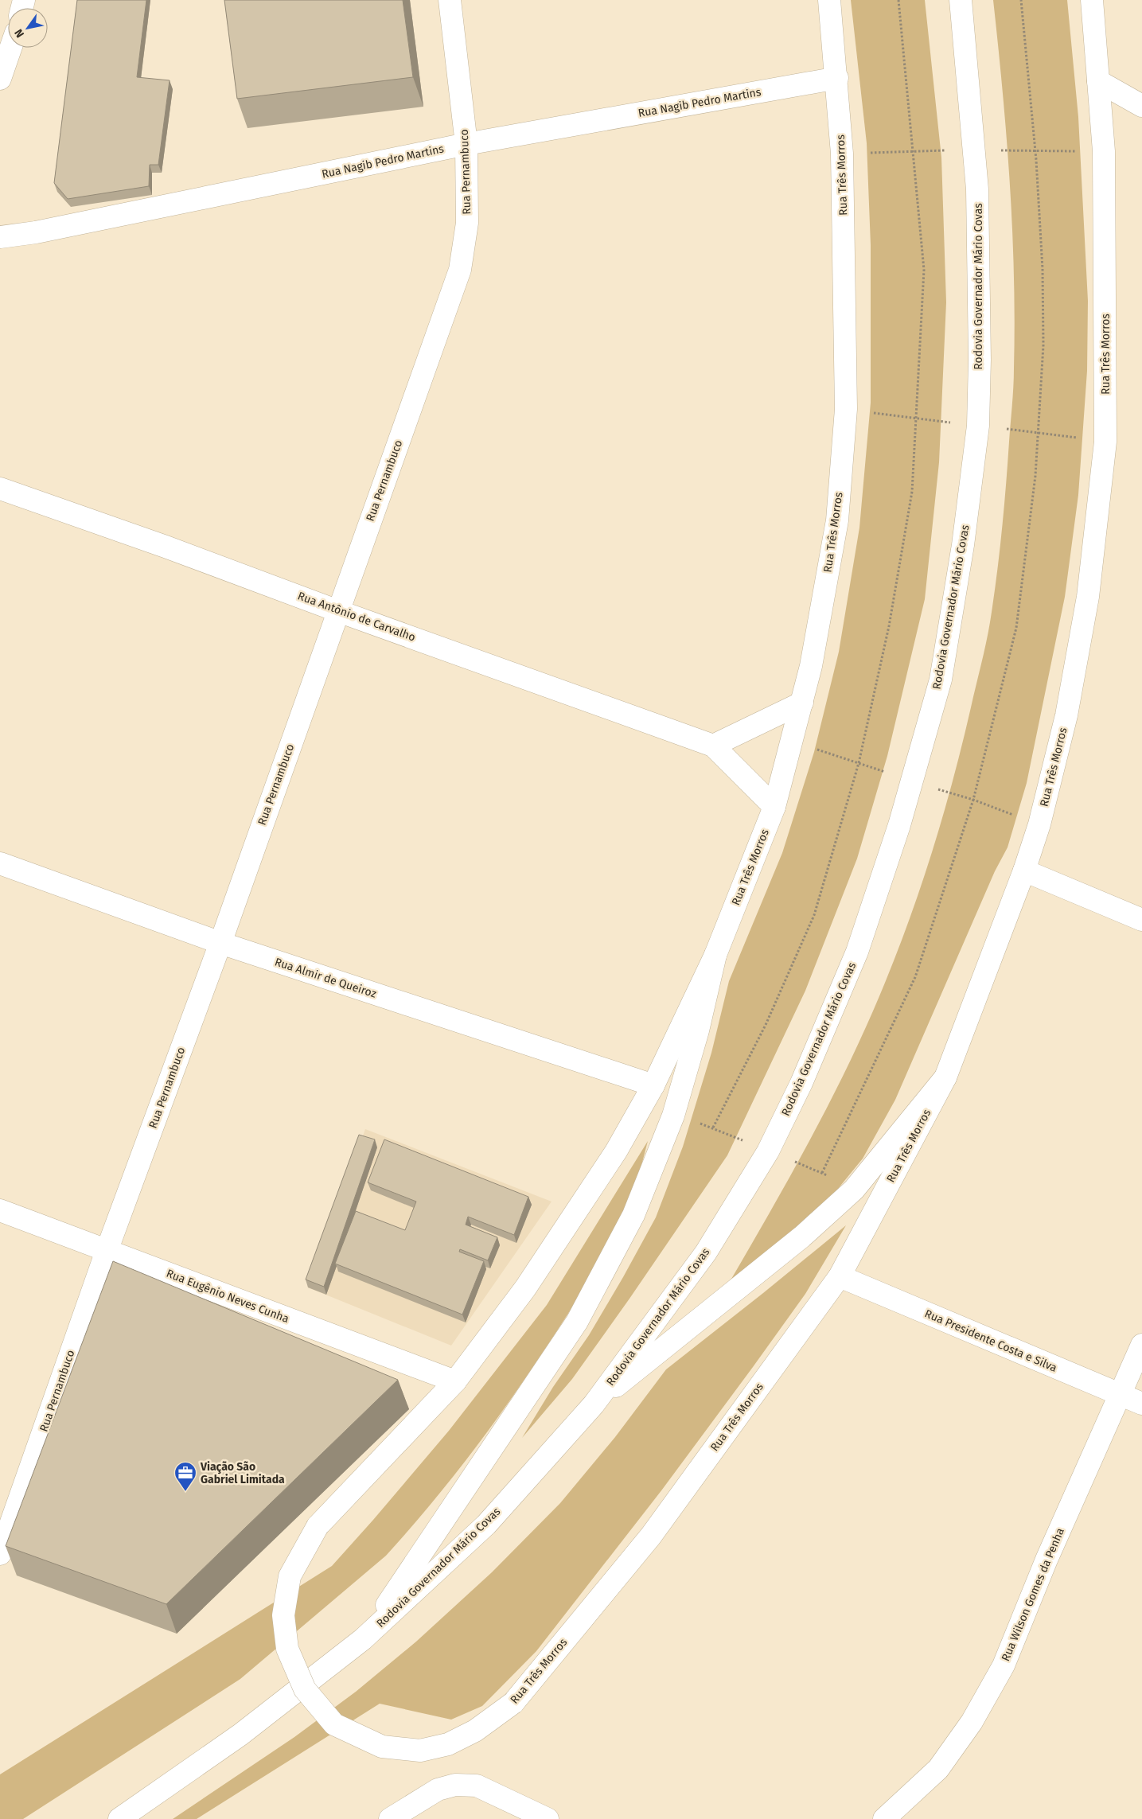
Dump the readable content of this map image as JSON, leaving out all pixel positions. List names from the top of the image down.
{
  "streets": {
    "main road": [
      "Rua Nagib Pedro Martins",
      "Rua Pernambuco",
      "Rua Três Morros",
      "Rodovia Governador Mário Covas",
      "Rua Antônio de Carvalho",
      "Rua Almir de Queiroz",
      "Rua Eugênio Neves Cunha",
      "Rua Presidente Costa e Silva",
      "Rua Wilson Gomes da Penha"
    ]
  },
  "crossings": [
    ["Rua Nagib Pedro Martins", "Rua Pernambuco"],
    ["Rua Nagib Pedro Martins", "Rua Três Morros"],
    ["Rua Pernambuco", "Rua Antônio de Carvalho"],
    ["Rua Pernambuco", "Rua Almir de Queiroz"],
    ["Rua Pernambuco", "Rua Eugênio Neves Cunha"],
    ["Rua Três Morros", "Rua Antônio de Carvalho"],
    ["Rua Três Morros", "Rua Almir de Queiroz"],
    ["Rua Três Morros", "Rua Eugênio Neves Cunha"],
    ["Rua Três Morros", "Rua Presidente Costa e Silva"],
    ["Rua Presidente Costa e Silva", "Rua Wilson Gomes da Penha"]
  ],
  "places": {
    "office": ["Viação São Gabriel Limitada"]
  },
  "north": "bottom left"
}
